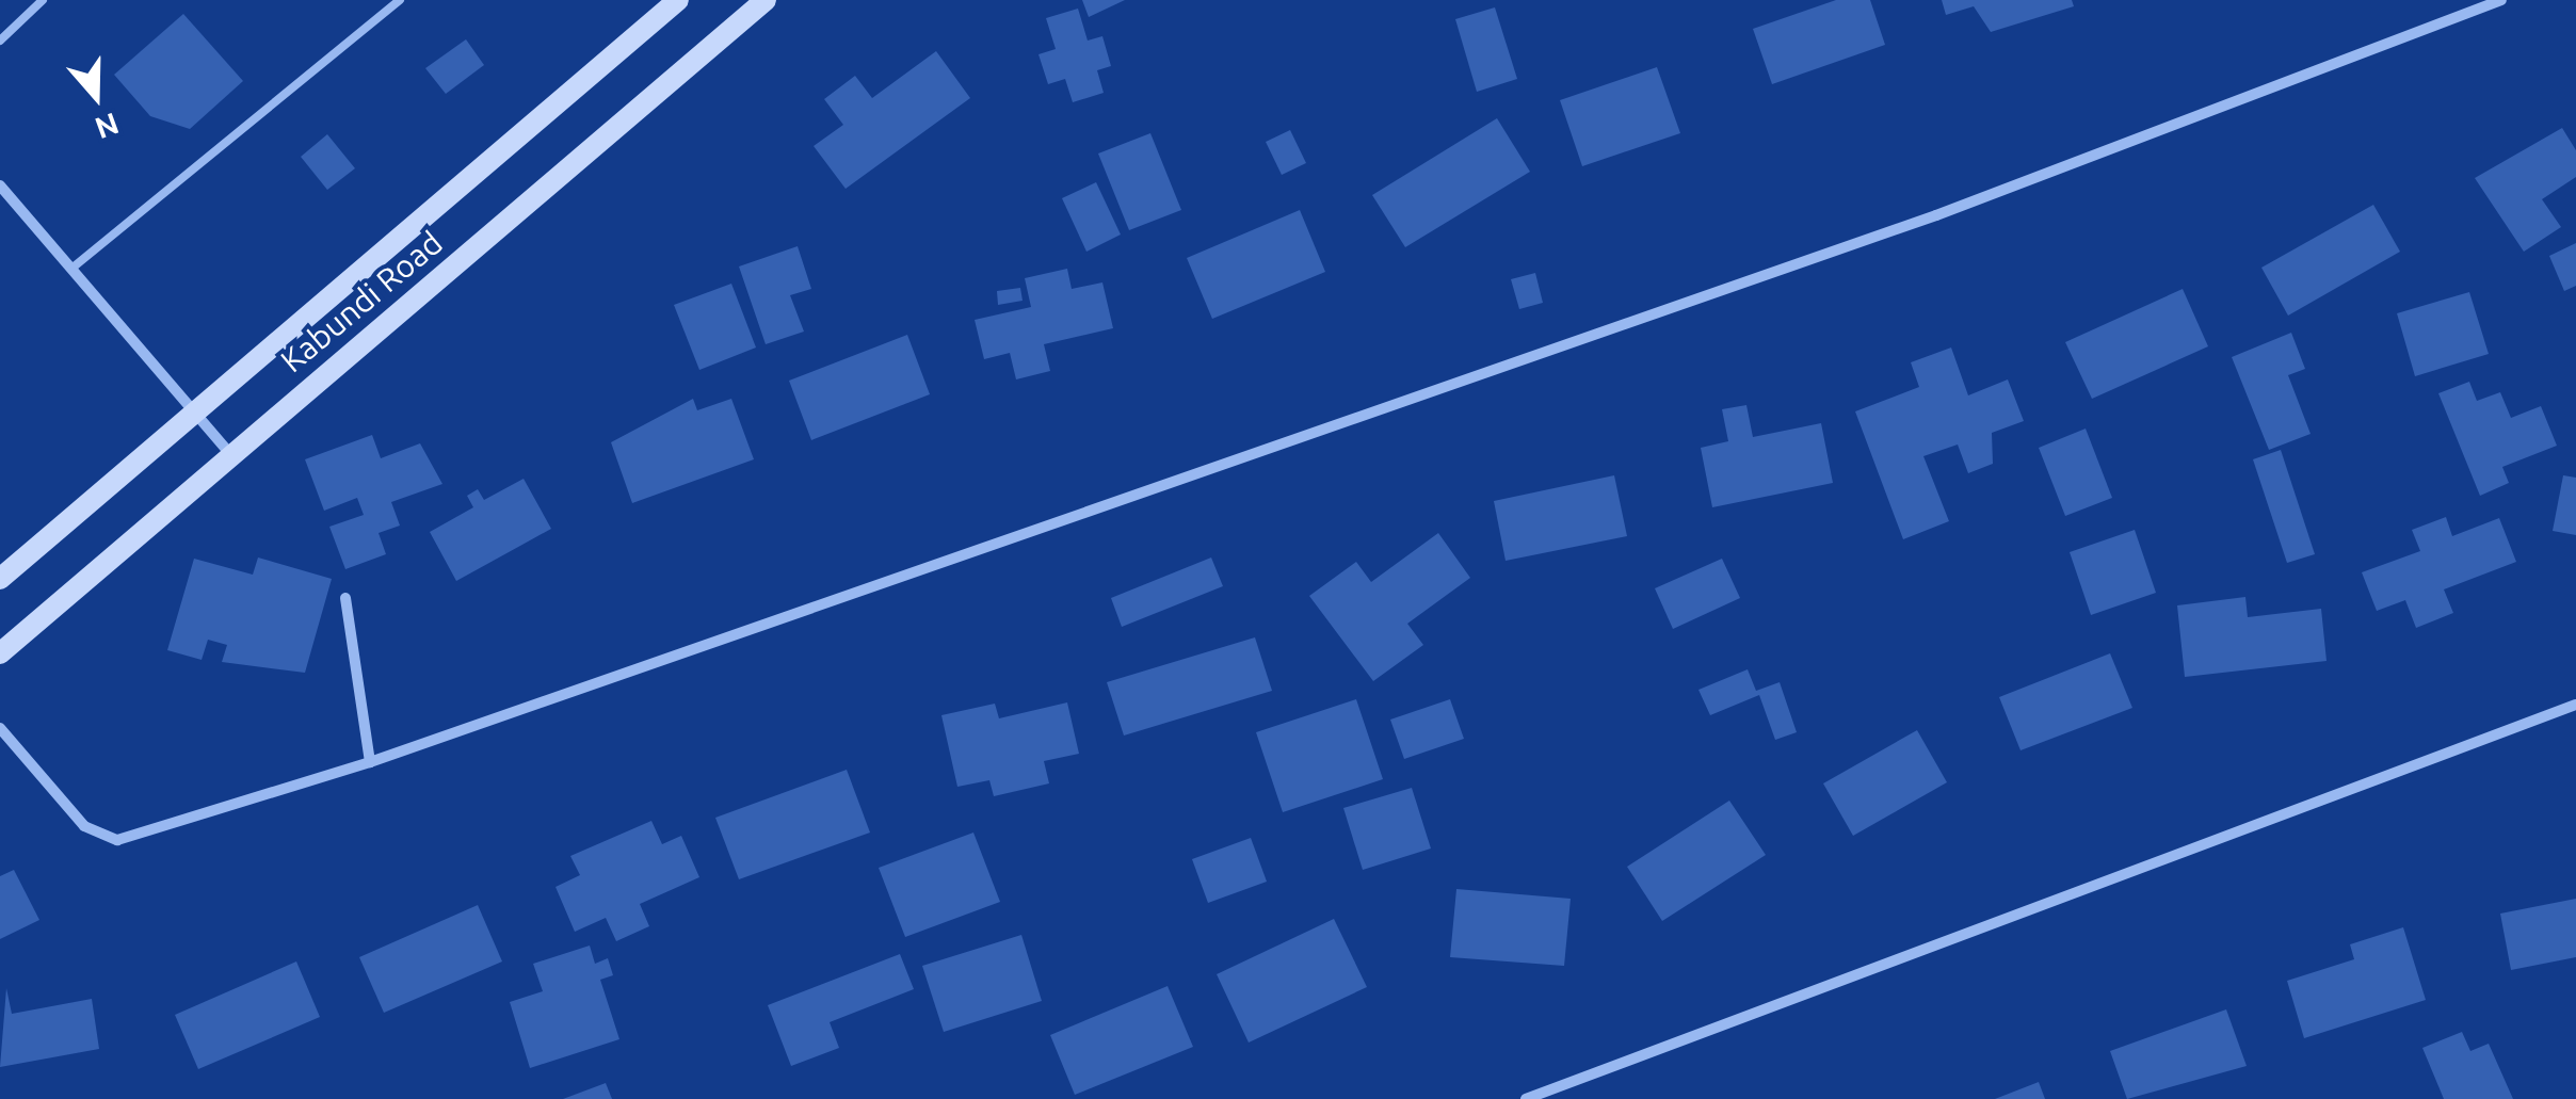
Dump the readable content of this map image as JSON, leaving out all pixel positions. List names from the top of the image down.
{
  "streets": {
    "street": ["Kabundi Road"]
  },
  "north": "bottom"
}
